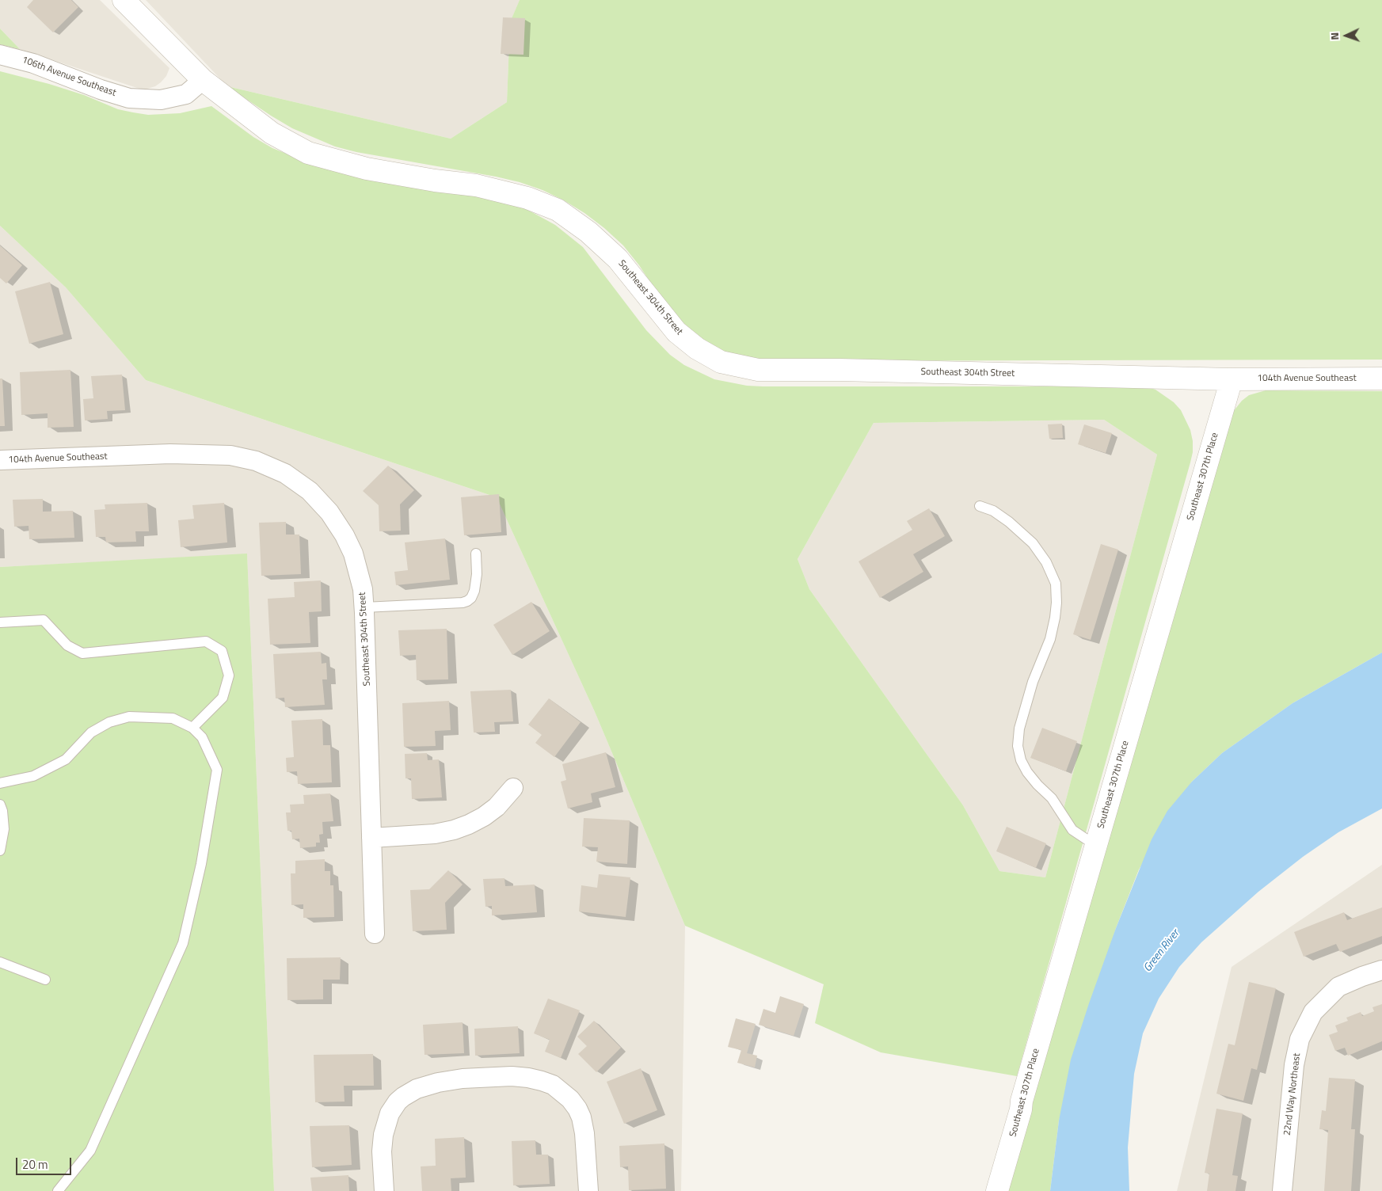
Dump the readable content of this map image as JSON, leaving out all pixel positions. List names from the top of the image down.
{
  "streets": {
    "street": [
      "106th Avenue Southeast",
      "Southeast 304th Street",
      "104th Avenue Southeast",
      "Southeast 307th Place",
      "22nd Way Northeast"
    ]
  },
  "crossings": [
    ["106th Avenue Southeast", "Southeast 304th Street"],
    ["Southeast 304th Street", "104th Avenue Southeast"],
    ["Southeast 304th Street", "Southeast 307th Place"],
    ["104th Avenue Southeast", "Southeast 307th Place"]
  ],
  "water": ["Green River"],
  "scale_bar": "20 m",
  "north": "left"
}
